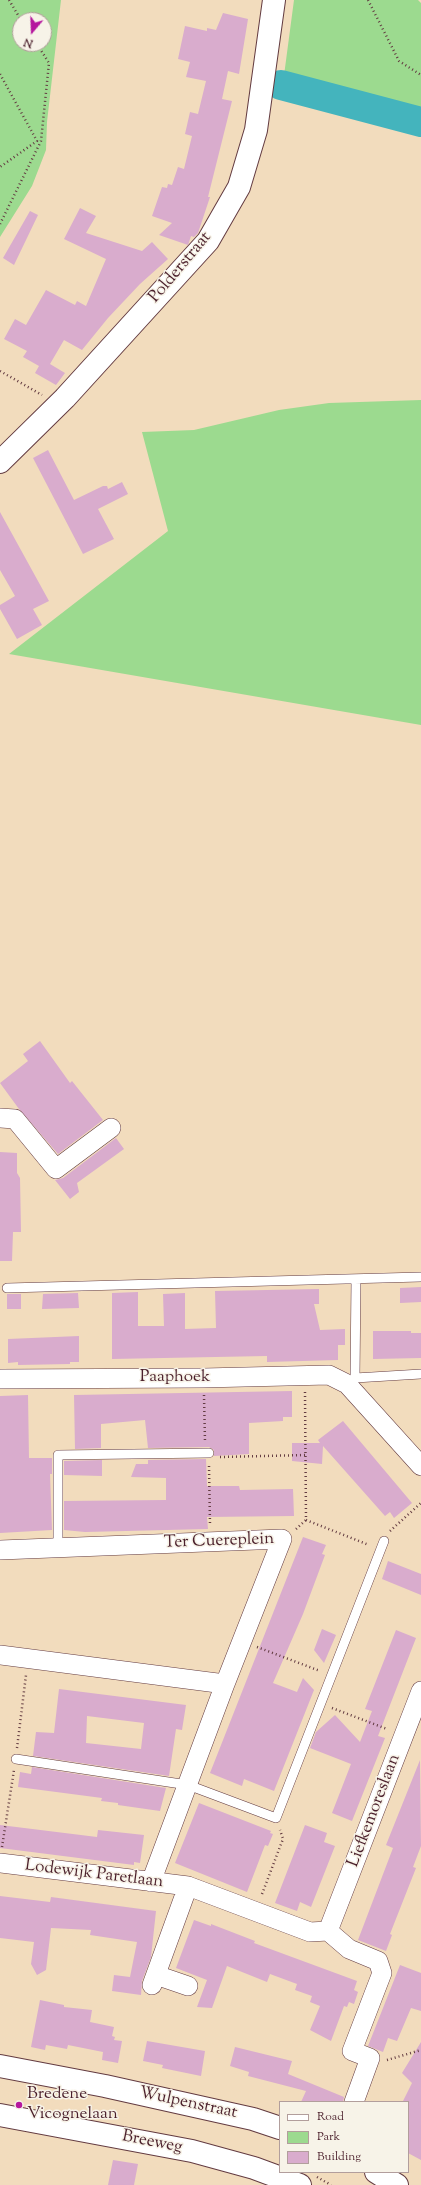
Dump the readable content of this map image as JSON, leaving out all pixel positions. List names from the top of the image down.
{
  "streets": {
    "street": [
      "Polderstraat",
      "Paaphoek",
      "Ter Cuereplein",
      "Liefkemoreslaan",
      "Lodewijk Paretlaan",
      "Wulpenstraat",
      "Breeweg"
    ]
  },
  "crossings": [
    ["Ter Cuereplein", "Lodewijk Paretlaan"],
    ["Liefkemoreslaan", "Lodewijk Paretlaan"]
  ],
  "places": ["Bredene Vicognelaan"],
  "legend": ["Road", "Park", "Building"],
  "north": "bottom"
}
